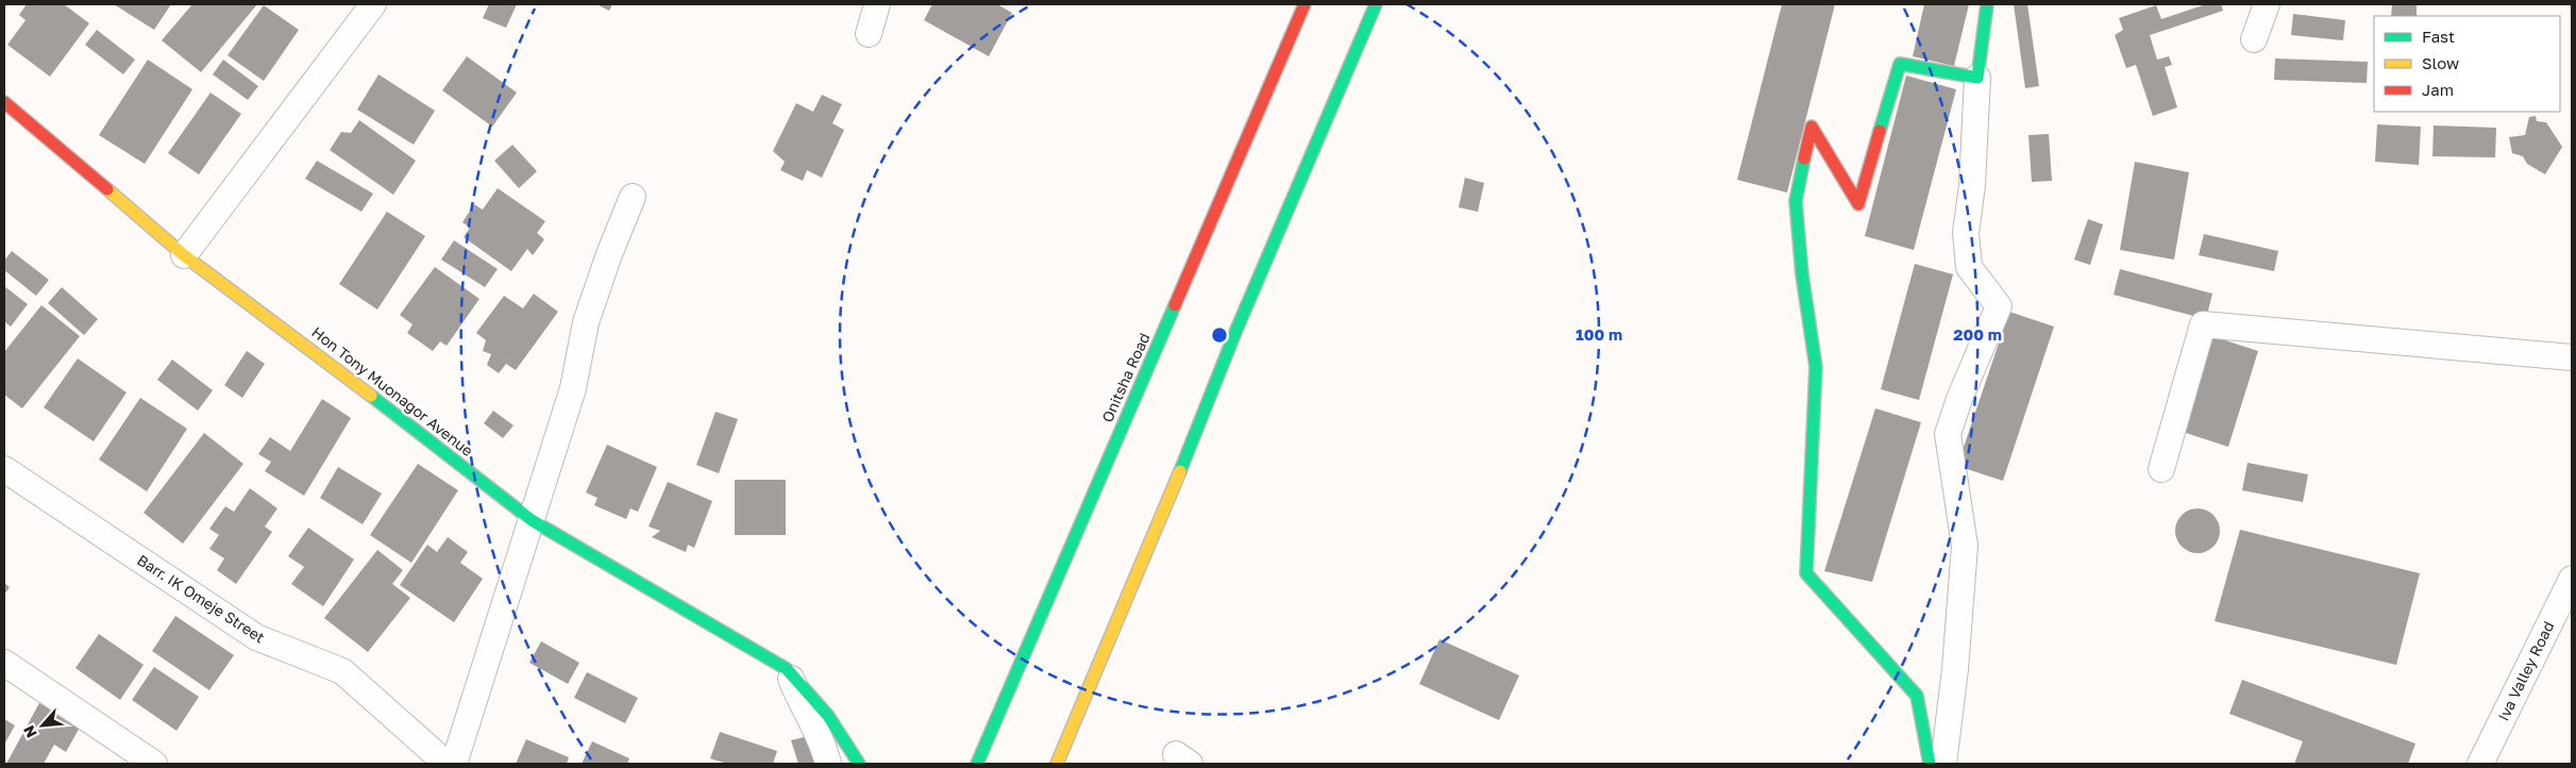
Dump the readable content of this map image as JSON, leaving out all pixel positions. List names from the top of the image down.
{
  "streets": {
    "street": [
      "Onitsha Road",
      "Hon Tony Muonagor Avenue",
      "Barr. IK Omeje Street",
      "Iva Valley Road"
    ]
  },
  "legend": ["Fast", "Slow", "Jam"],
  "north": "bottom left",
  "rings": ["100 m", "200 m"]
}
